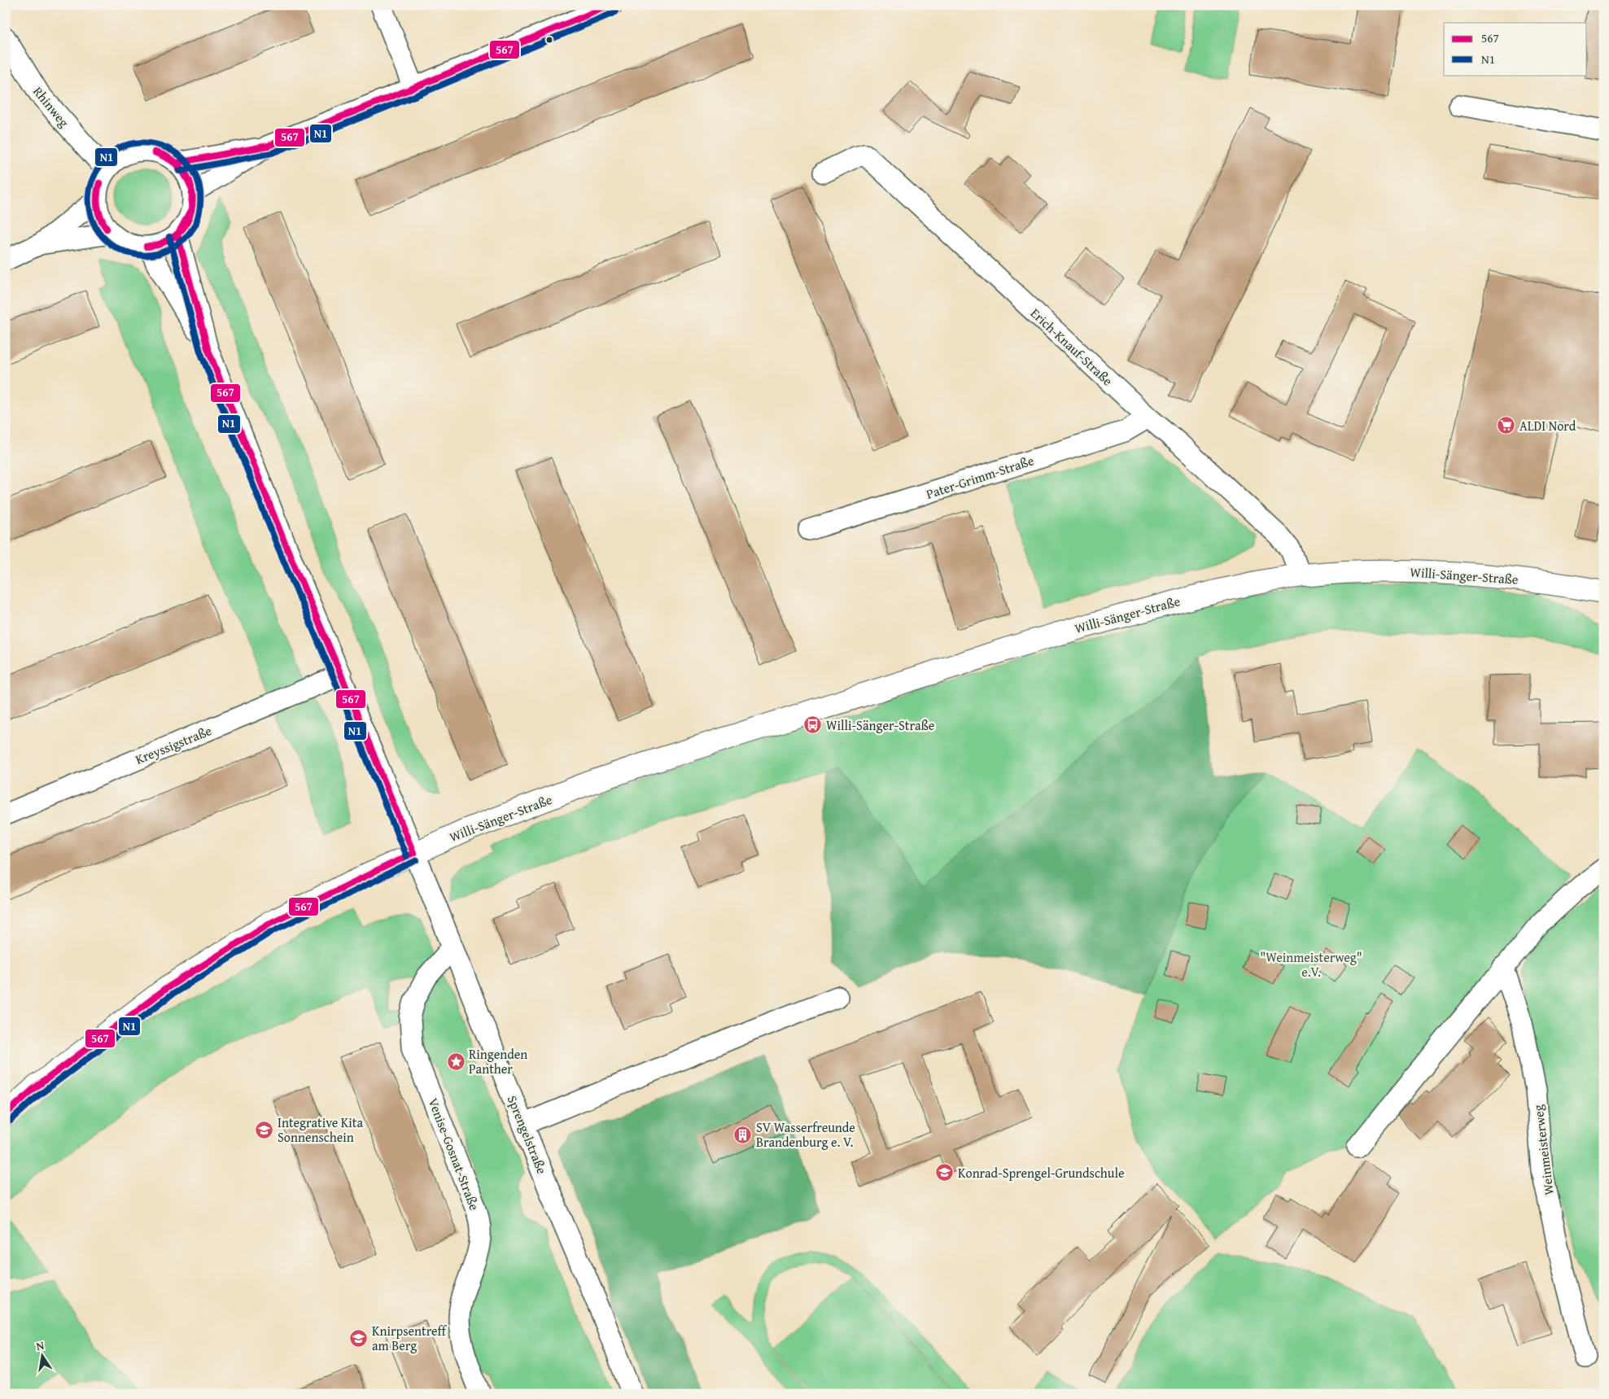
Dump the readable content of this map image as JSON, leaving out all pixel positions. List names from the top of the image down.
{
  "streets": {
    "main road": ["Willi-Sänger-Straße"],
    "street": [
      "Rhinweg",
      "Erich-Knauf-Straße",
      "Pater-Grimm-Straße",
      "Kreyssigstraße",
      "Sprengelstraße",
      "Weinmeisterweg",
      "Venise-Gosnat-Straße"
    ]
  },
  "crossings": [
    ["Erich-Knauf-Straße", "Pater-Grimm-Straße"],
    ["Erich-Knauf-Straße", "Willi-Sänger-Straße"],
    ["Willi-Sänger-Straße", "Sprengelstraße"],
    ["Kreyssigstraße", "Sprengelstraße"],
    ["Sprengelstraße", "Venise-Gosnat-Straße"]
  ],
  "parks": ["\"Weinmeisterweg\" e.V."],
  "places": {
    "supermarket": ["ALDI Nord"],
    "bus stop": ["Willi-Sänger-Straße"],
    "place": ["Ringenden Panther"],
    "school or university": ["Integrative Kita Sonnenschein", "Konrad-Sprengel-Grundschule", "Knirpsentreff am Berg"],
    "building": ["SV Wasserfreunde Brandenburg e. V."]
  },
  "lines": ["transit line 567", "transit line N1"],
  "legend": ["567", "N1"],
  "north": "top"
}
